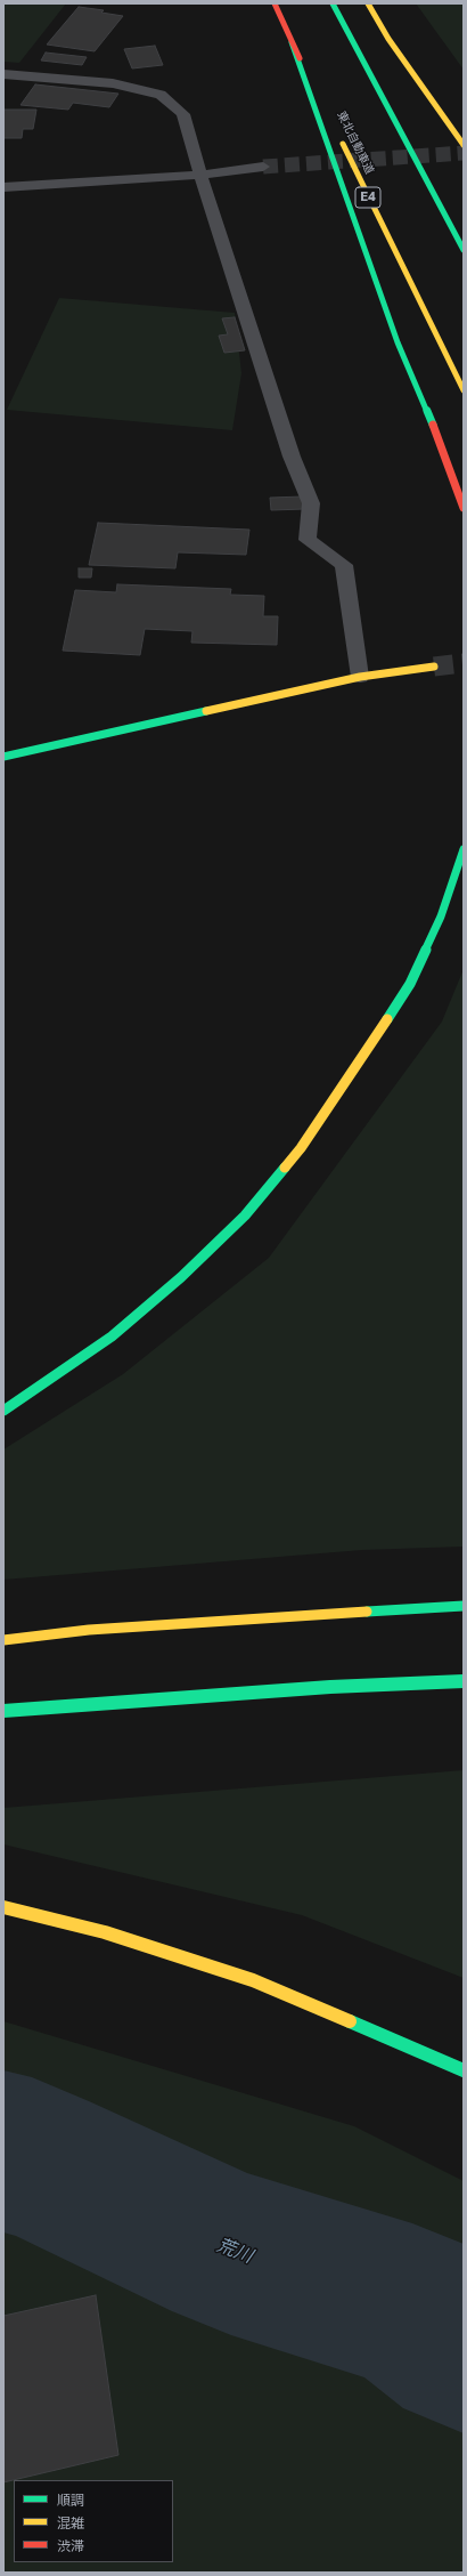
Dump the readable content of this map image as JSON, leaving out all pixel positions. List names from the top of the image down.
{
  "streets": {
    "main road": ["東北自動車道", "E4"]
  },
  "water": ["荒川"],
  "legend": ["順調", "混雑", "渋滞"]
}
